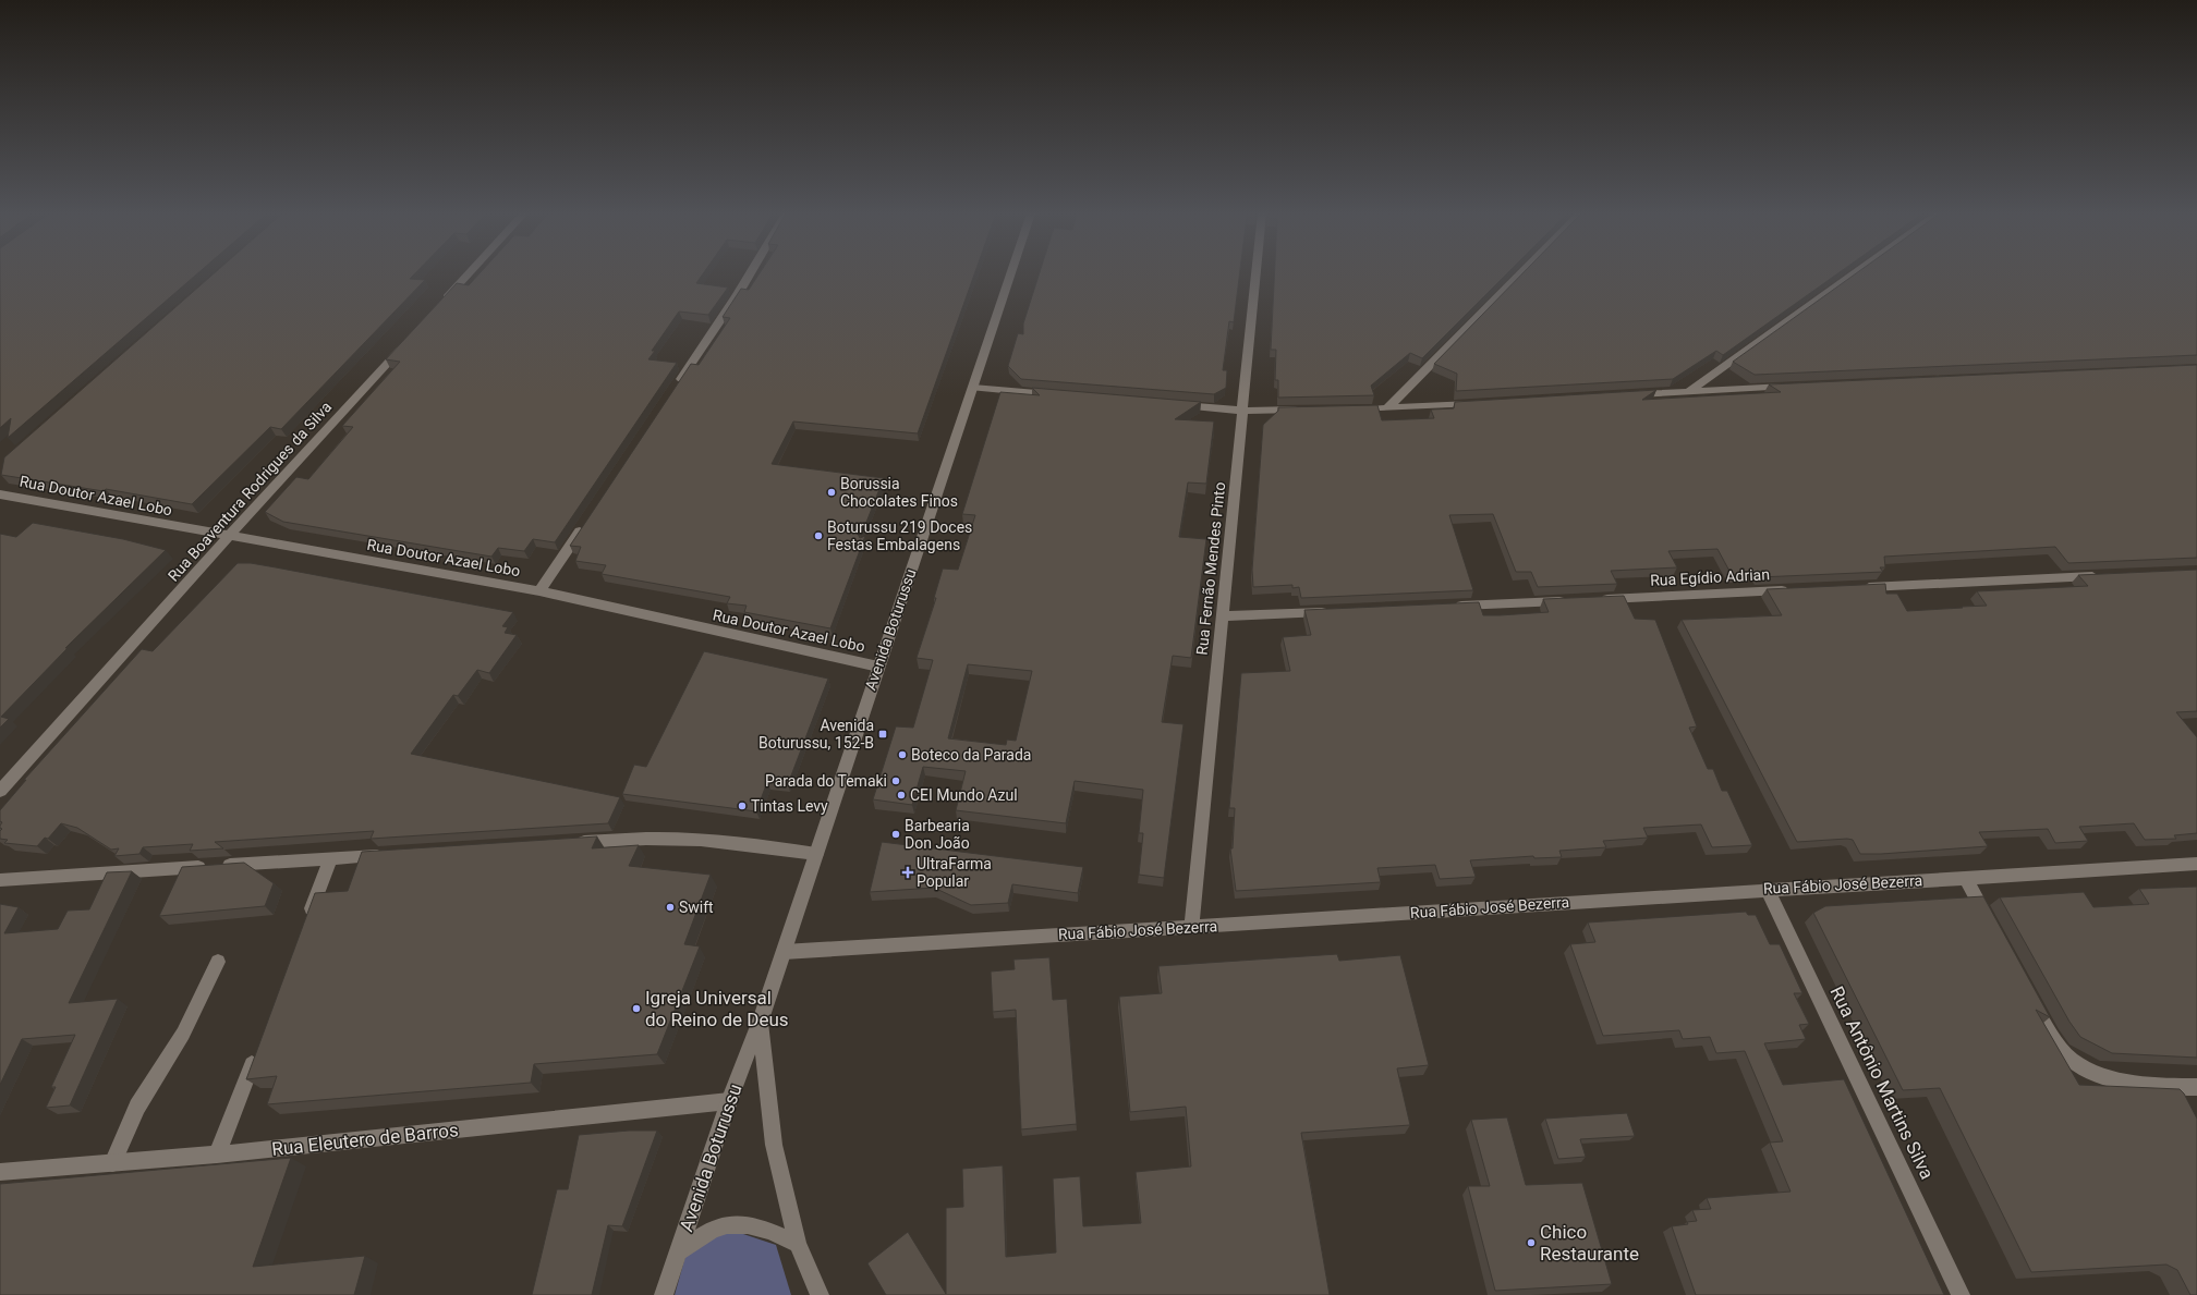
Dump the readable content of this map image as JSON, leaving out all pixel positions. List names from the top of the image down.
{
  "streets": {
    "street": [
      "Rua Boaventura Rodrigues da Silva",
      "Rua Doutor Azael Lobo",
      "Rua Fernão Mendes Pinto",
      "Rua Egídio Adrian",
      "Avenida Boturussu",
      "Rua Fábio José Bezerra",
      "Rua Antônio Martins Silva",
      "Rua Eleutero de Barros"
    ]
  },
  "crossings": [
    ["Rua Boaventura Rodrigues da Silva", "Rua Doutor Azael Lobo"],
    ["Rua Doutor Azael Lobo", "Avenida Boturussu"],
    ["Rua Fernão Mendes Pinto", "Rua Fábio José Bezerra"],
    ["Avenida Boturussu", "Rua Fábio José Bezerra"],
    ["Avenida Boturussu", "Rua Eleutero de Barros"],
    ["Rua Fábio José Bezerra", "Rua Antônio Martins Silva"]
  ],
  "places": {
    "other": [
      "Borussia Chocolates Finos",
      "Boturussu 219 Doces Festas Embalagens",
      "Boteco da Parada",
      "Parada do Temaki",
      "CEI Mundo Azul",
      "Tintas Levy",
      "Barbearia Don João",
      "Swift",
      "Igreja Universal do Reino de Deus",
      "Chico Restaurante"
    ],
    "transit": ["Avenida Boturussu, 152-B"],
    "health": ["UltraFarma Popular"]
  }
}
